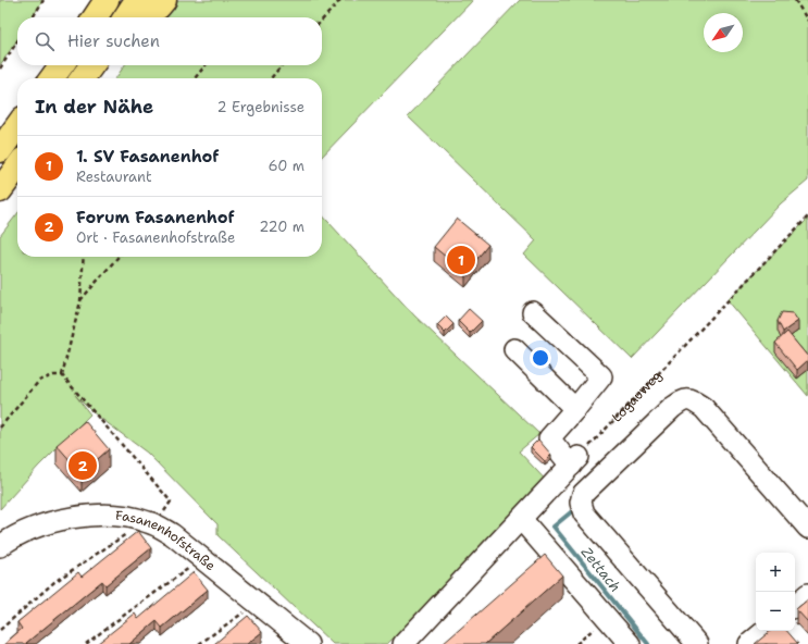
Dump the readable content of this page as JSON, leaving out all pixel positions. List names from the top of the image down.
{
  "streets": {
    "street": ["Fasanenhofstraße"],
    "path": ["Logauweg"]
  },
  "water": ["Zettach"],
  "north": "bottom left",
  "page": {
    "search": "Hier suchen",
    "heading": ["In der Nähe", "2 Ergebnisse"],
    "list": [
      {
        "mark": "1",
        "name": "1. SV Fasanenhof",
        "note": "Restaurant",
        "value": "60 m"
      },
      {
        "mark": "2",
        "name": "Forum Fasanenhof",
        "note": "Ort · Fasanenhofstraße",
        "value": "220 m"
      }
    ],
    "pins": ["1", "2"],
    "map_buttons": ["+", "−"]
  }
}
